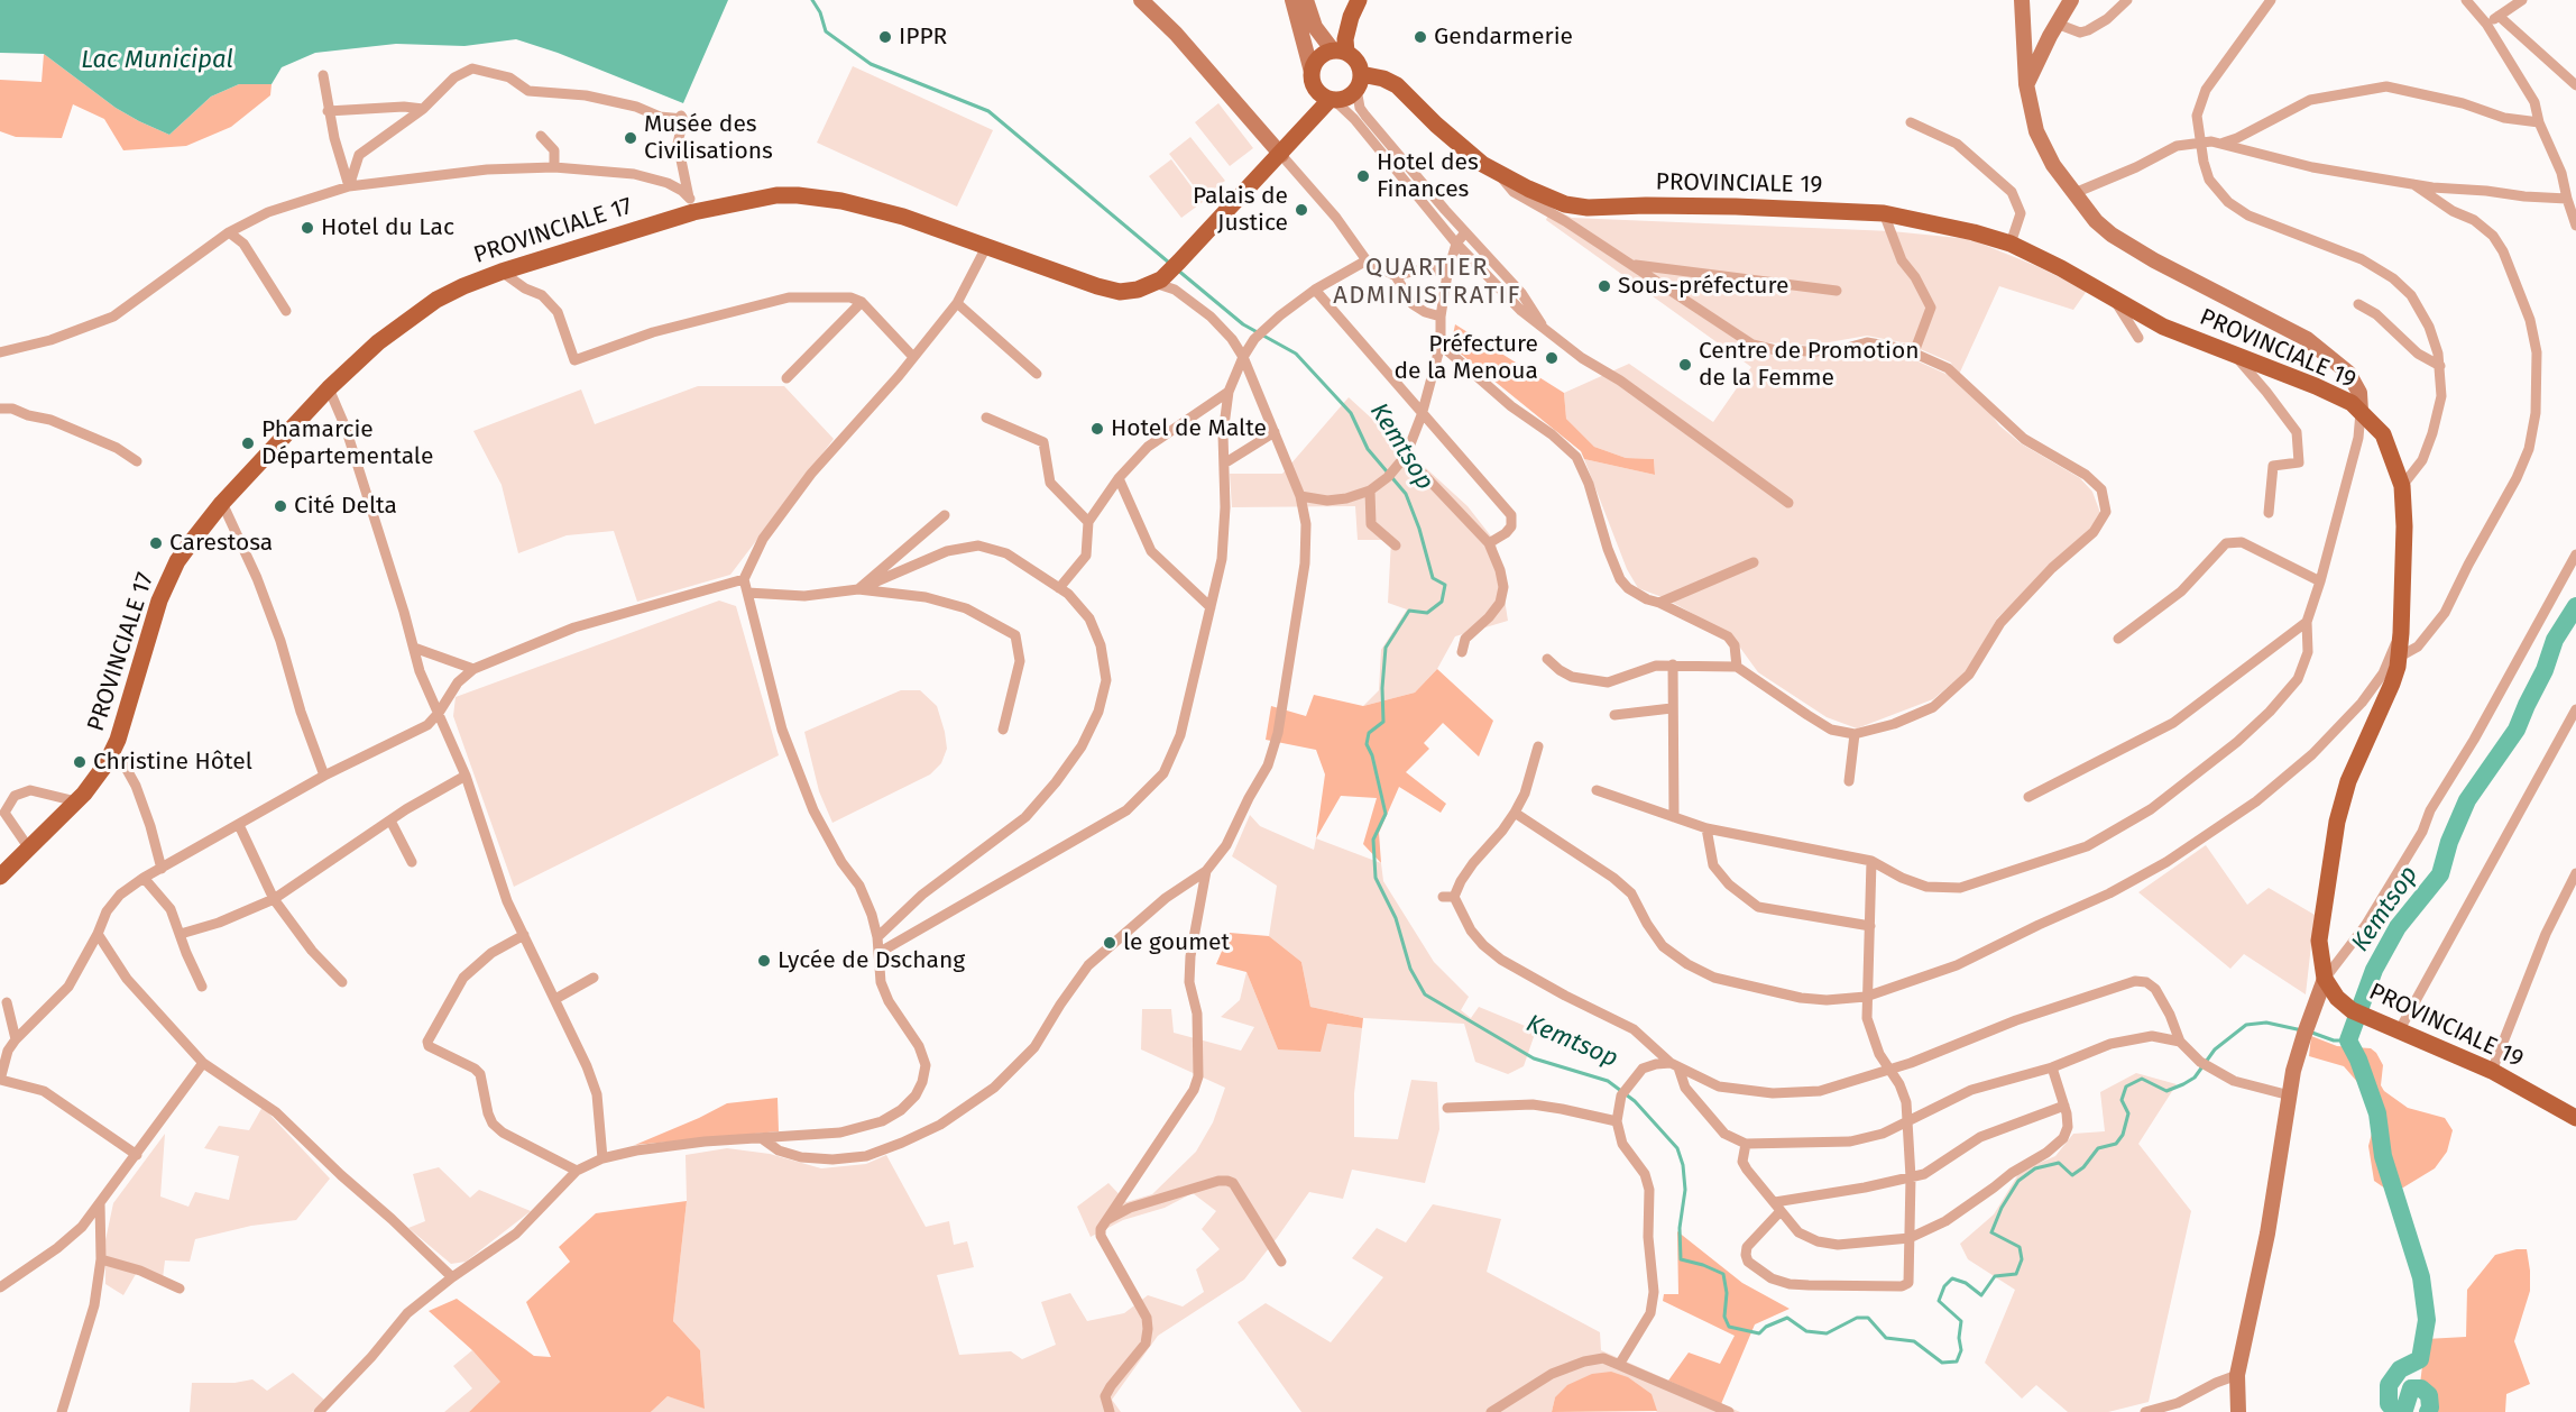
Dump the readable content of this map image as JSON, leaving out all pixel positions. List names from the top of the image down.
{
  "streets": {
    "main road": ["PROVINCIALE 19", "PROVINCIALE 17"]
  },
  "districts": ["QUARTIER ADMINISTRATIF"],
  "water": ["Lac Municipal", "Kemtsop"],
  "places": [
    "IPPR",
    "Gendarmerie",
    "Musée des Civilisations",
    "Hotel des Finances",
    "Palais de Justice",
    "Hotel du Lac",
    "Sous-préfecture",
    "Préfecture de la Menoua",
    "Centre de Promotion de la Femme",
    "Hotel de Malte",
    "Phamarcie Départementale",
    "Cité Delta",
    "Carestosa",
    "Christine Hôtel",
    "le goumet",
    "Lycée de Dschang"
  ]
}
